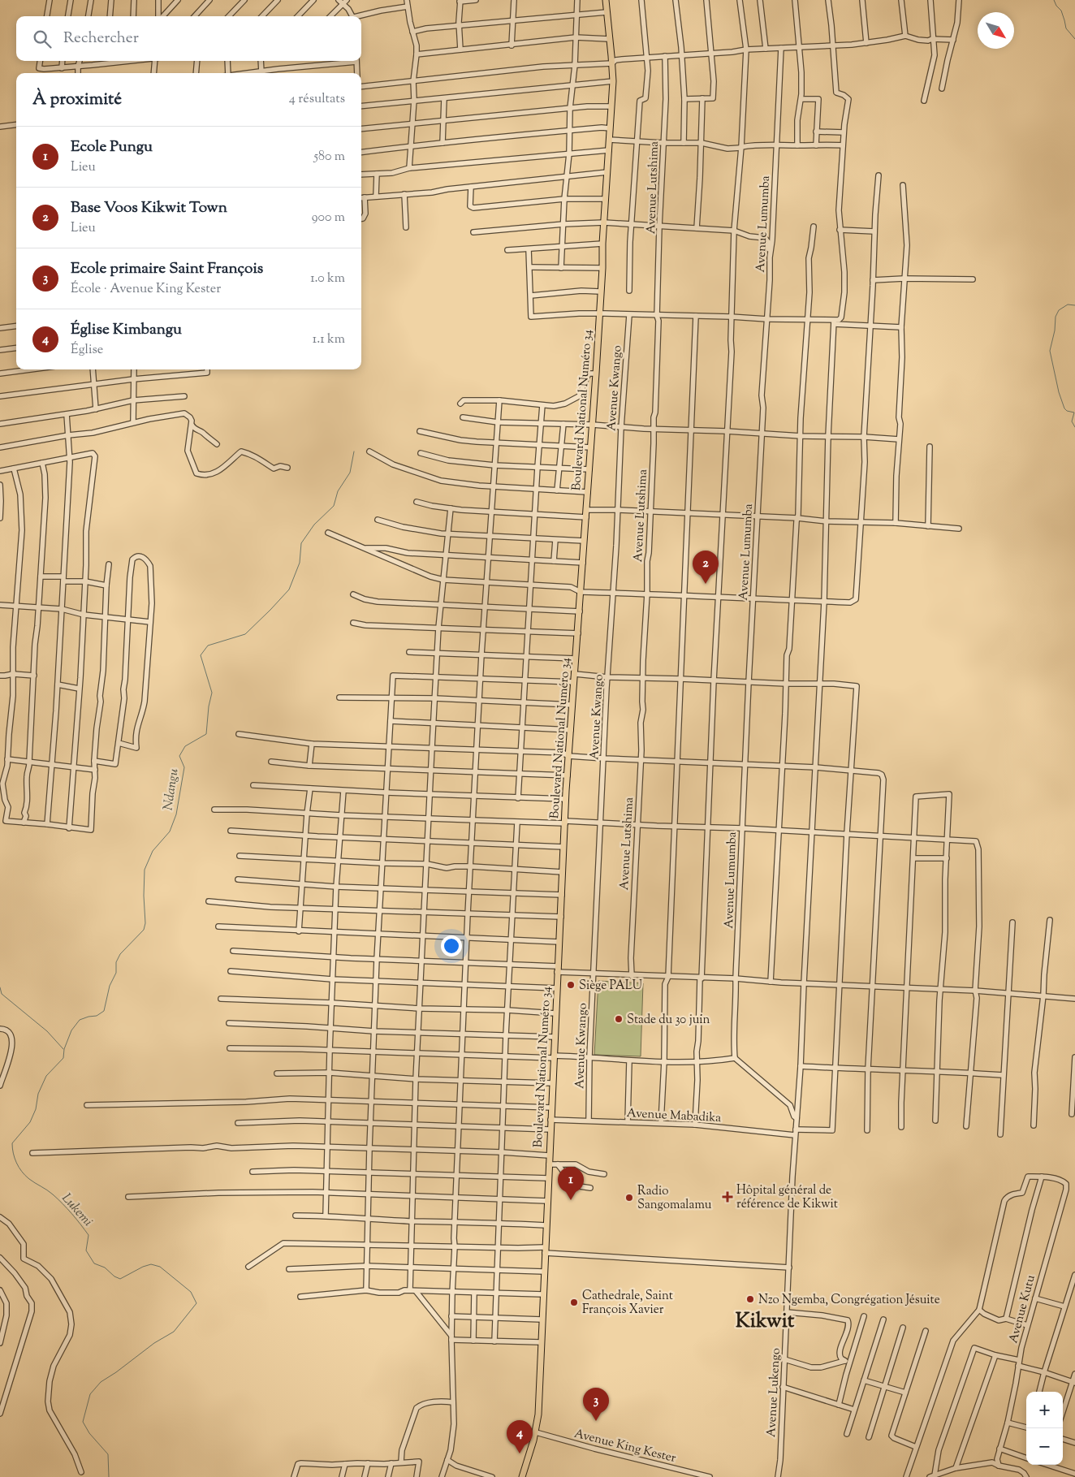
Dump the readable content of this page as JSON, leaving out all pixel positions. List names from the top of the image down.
{
  "streets": {
    "main road": ["Boulevard National Numéro 34"],
    "street": [
      "Avenue Lutshima",
      "Avenue Lumumba",
      "Avenue Kwango",
      "Avenue Mabadika",
      "Avenue Kutu",
      "Avenue Lukengo",
      "Avenue King Kester"
    ]
  },
  "crossings": [
    ["Avenue Kwango", "Avenue Mabadika"],
    ["Boulevard National Numéro 34", "Avenue Mabadika"],
    ["Boulevard National Numéro 34", "Avenue King Kester"],
    ["Avenue Mabadika", "Avenue Lukengo"]
  ],
  "districts": ["Kikwit"],
  "water": ["Ndangu", "Lukemi"],
  "places": {
    "other": [
      "Siège PALU",
      "Stade du 30 juin",
      "Radio Sangomalamu",
      "Nzo Ngemba, Congrégation Jésuite",
      "Cathedrale, Saint François Xavier"
    ],
    "health": ["Hôpital général de référence de Kikwit"]
  },
  "north": "bottom right",
  "page": {
    "search": "Rechercher",
    "heading": ["À proximité", "4 résultats"],
    "list": [
      {
        "mark": "1",
        "name": "Ecole Pungu",
        "note": "Lieu",
        "value": "580 m"
      },
      {
        "mark": "2",
        "name": "Base Voos Kikwit Town",
        "note": "Lieu",
        "value": "900 m"
      },
      {
        "mark": "3",
        "name": "Ecole primaire Saint François",
        "note": "École · Avenue King Kester",
        "value": "1.0 km"
      },
      {
        "mark": "4",
        "name": "Église Kimbangu",
        "note": "Église",
        "value": "1.1 km"
      }
    ],
    "pins": [
      "2",
      "1",
      "3",
      "4"
    ],
    "map_buttons": ["+", "−"]
  }
}
